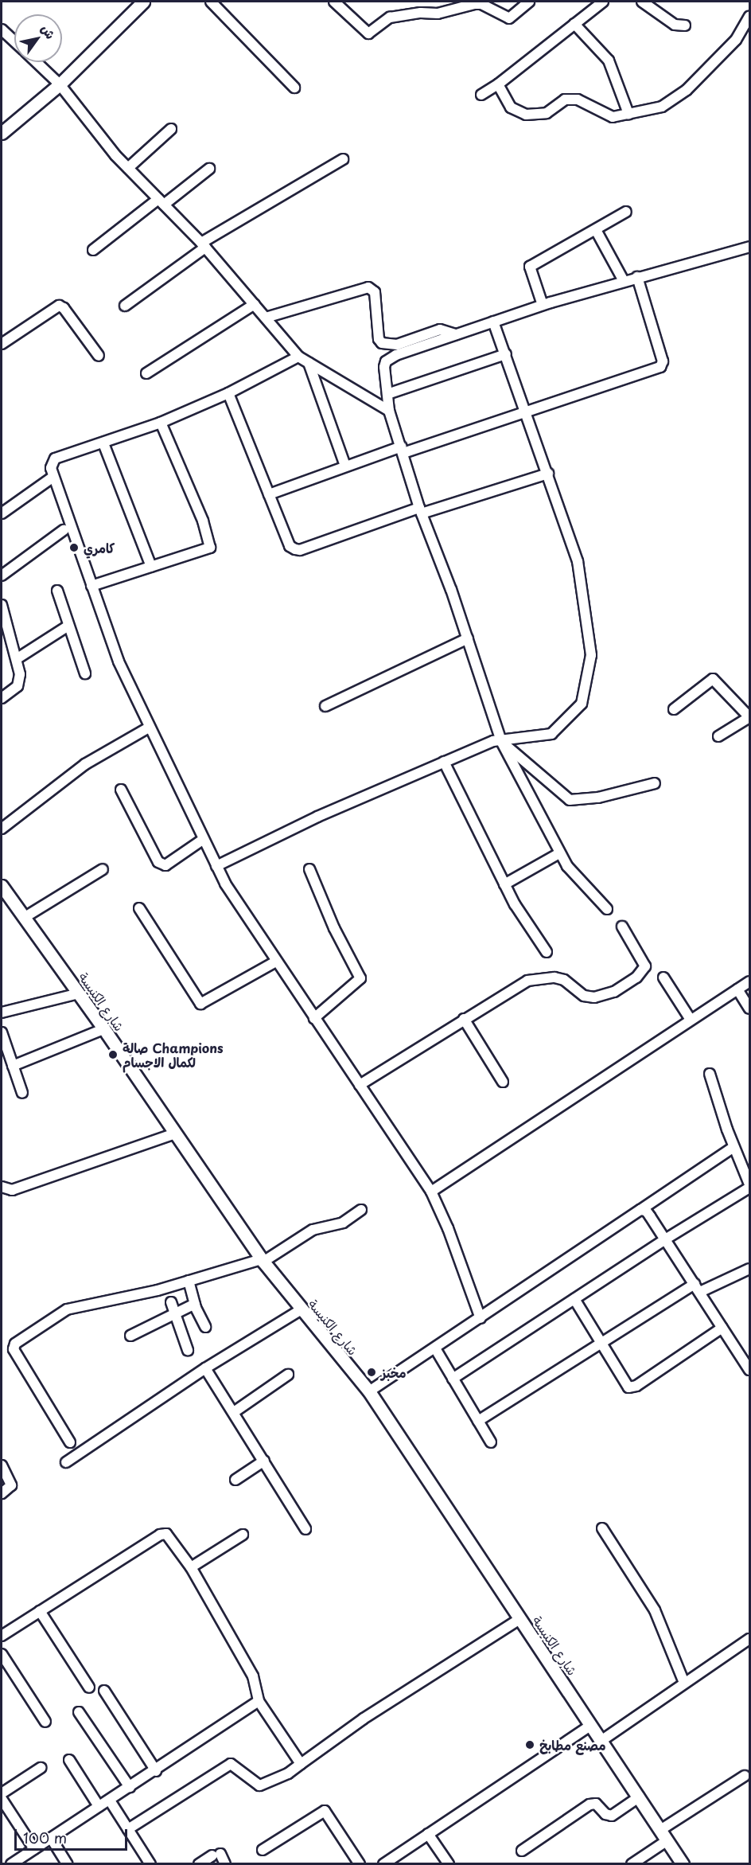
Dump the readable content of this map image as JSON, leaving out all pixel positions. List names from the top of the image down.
{
  "streets": {
    "main road": ["شارع الكنيسة"]
  },
  "places": [
    "كامري",
    "صالة Champions لكمال الاجسام",
    "مخبز",
    "مصنع مطابخ"
  ],
  "scale_bar": "100 m",
  "north": "top right"
}
